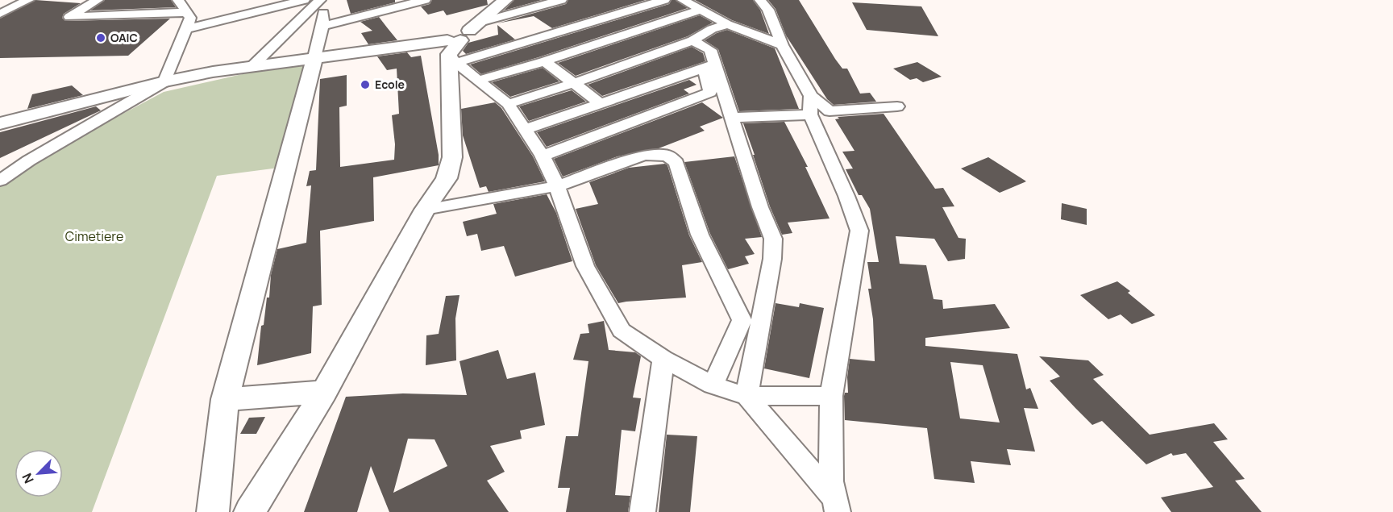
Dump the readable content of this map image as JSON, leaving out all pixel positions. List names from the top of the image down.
{
  "parks": ["Cimetiere"],
  "places": ["OAIC", "Ecole"],
  "north": "bottom left"
}
